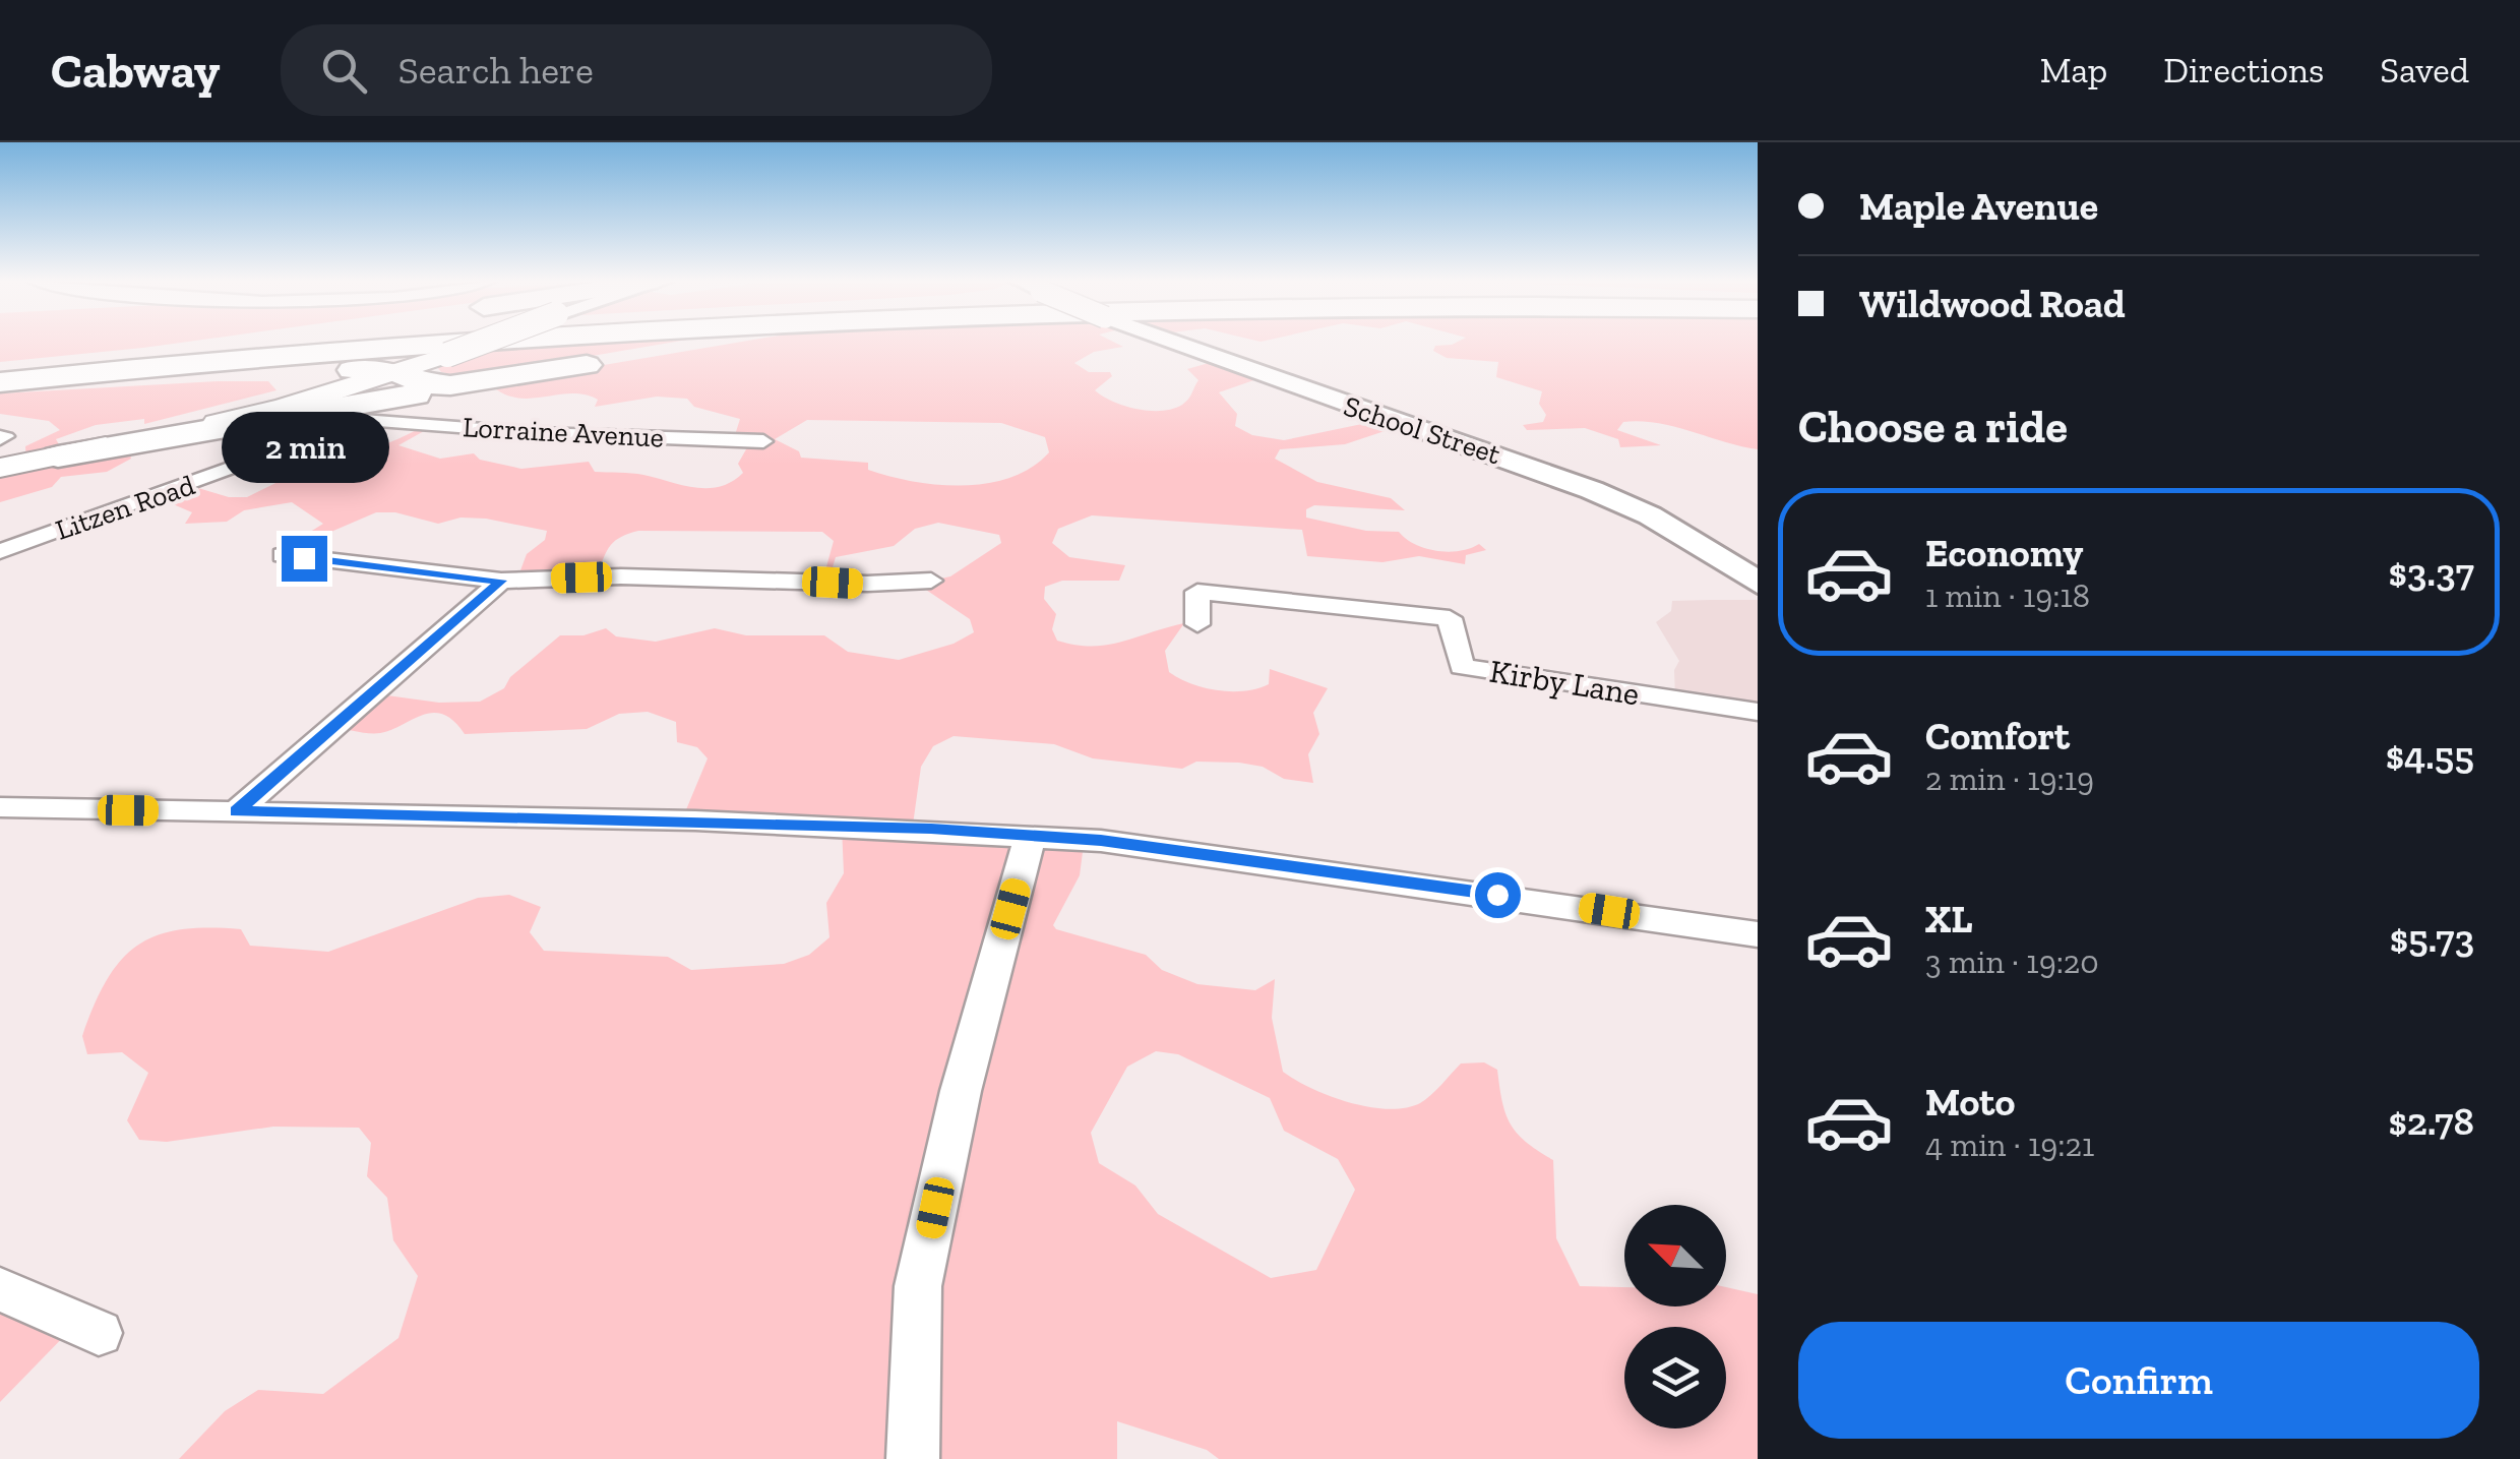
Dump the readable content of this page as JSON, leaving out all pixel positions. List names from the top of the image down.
{
  "streets": {
    "street": [
      "School Street",
      "Lorraine Avenue",
      "Litzen Road",
      "Kirby Lane"
    ]
  },
  "crossings": [
    ["Lorraine Avenue", "Litzen Road"]
  ],
  "north": "top left",
  "page": {
    "header": "Cabway",
    "search": "Search here",
    "nav": ["Map", "Directions", "Saved"],
    "banner": ["Maple Avenue", "Wildwood Road"],
    "heading": "Choose a ride",
    "bubble": "2 min",
    "list": [
      {
        "name": "Economy",
        "note": "1 min · 19:18",
        "value": "$3.37"
      },
      {
        "name": "Comfort",
        "note": "2 min · 19:19",
        "value": "$4.55"
      },
      {
        "name": "XL",
        "note": "3 min · 19:20",
        "value": "$5.73"
      },
      {
        "name": "Moto",
        "note": "4 min · 19:21",
        "value": "$2.78"
      }
    ],
    "buttons": "Confirm"
  }
}
